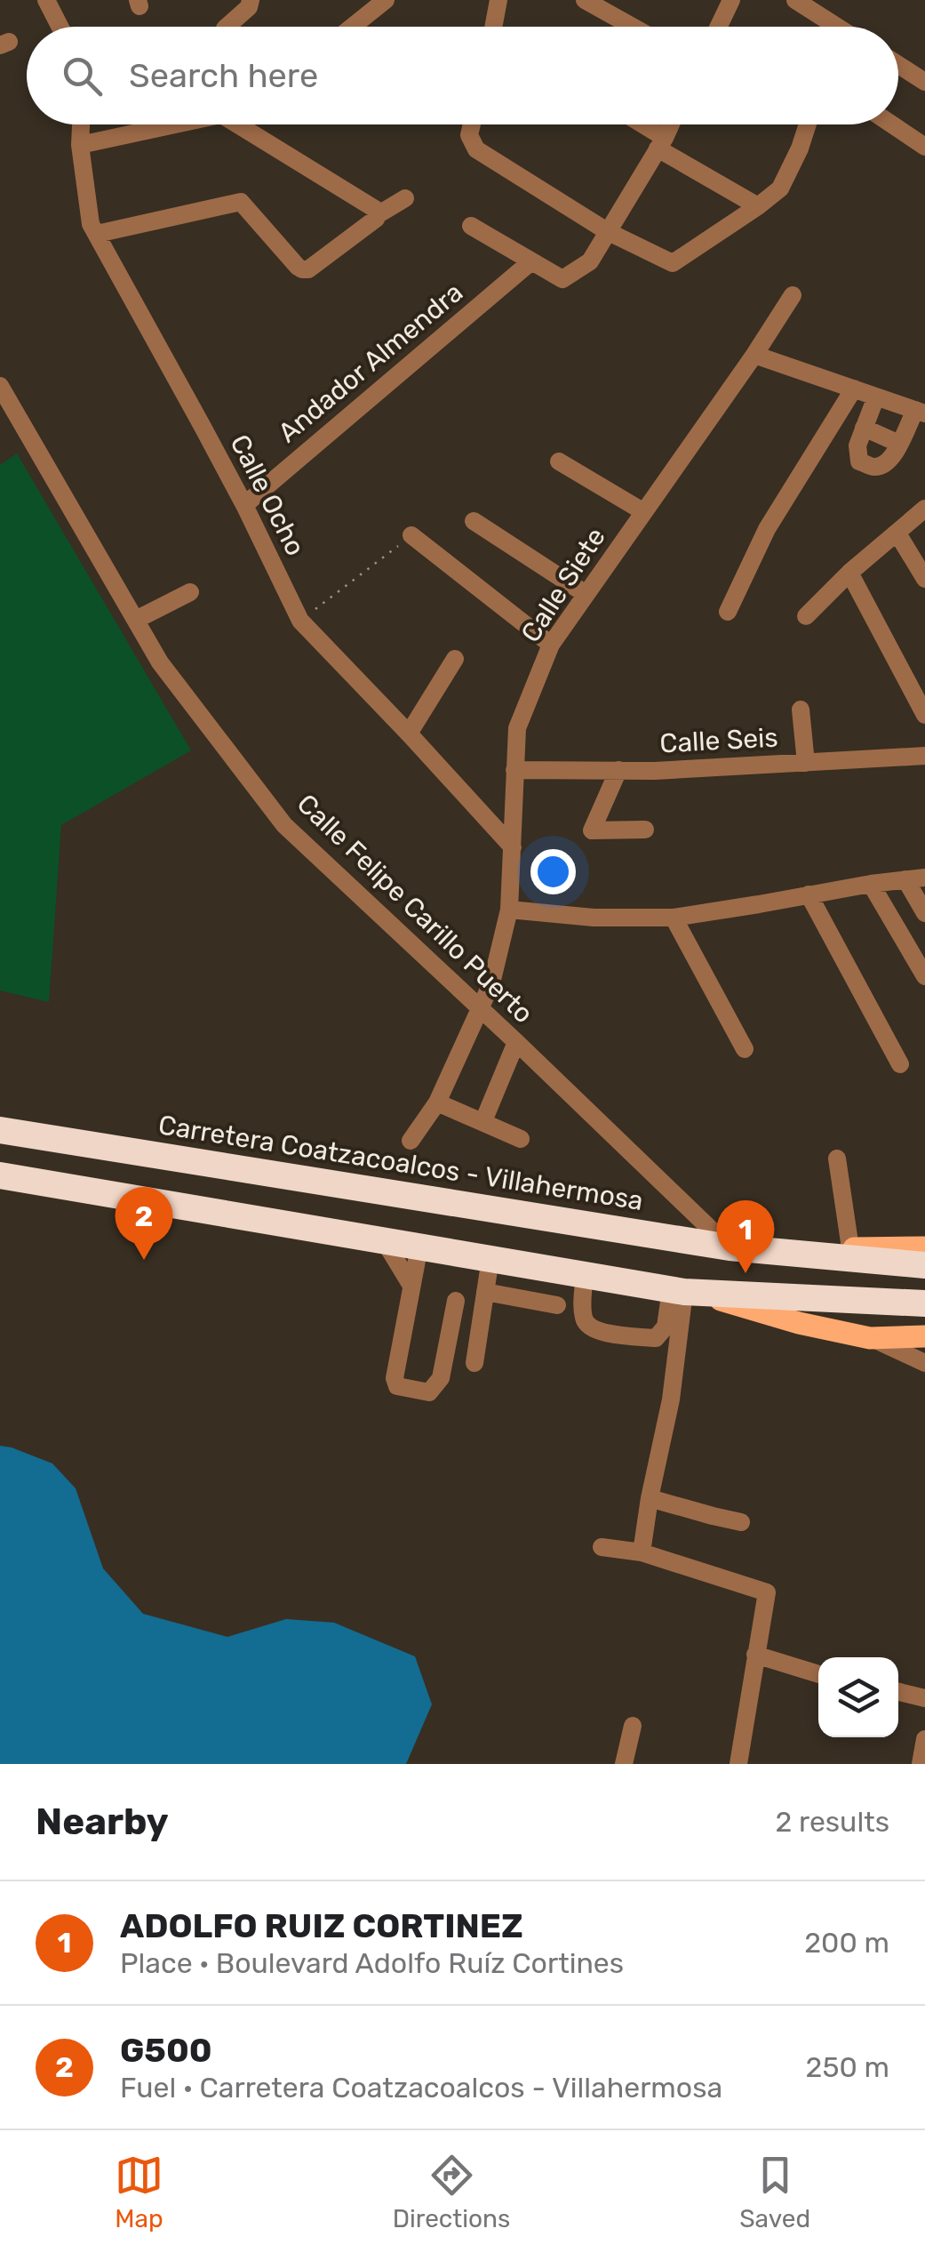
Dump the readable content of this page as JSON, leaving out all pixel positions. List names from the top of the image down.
{
  "streets": {
    "highway": ["Carretera Coatzacoalcos - Villahermosa"],
    "street": [
      "Andador Almendra",
      "Calle Ocho",
      "Calle Siete",
      "Calle Seis",
      "Calle Felipe Carillo Puerto"
    ]
  },
  "crossings": [
    ["Andador Almendra", "Calle Ocho"],
    ["Calle Ocho", "Calle Siete"],
    ["Calle Siete", "Calle Seis"],
    ["Calle Siete", "Calle Felipe Carillo Puerto"],
    ["Calle Felipe Carillo Puerto", "Carretera Coatzacoalcos - Villahermosa"]
  ],
  "page": {
    "search": "Search here",
    "pins": ["2", "1"],
    "heading": ["Nearby", "2 results"],
    "list": [
      {
        "mark": "1",
        "name": "ADOLFO RUIZ CORTINEZ",
        "note": "Place · Boulevard Adolfo Ruíz Cortines",
        "value": "200 m"
      },
      {
        "mark": "2",
        "name": "G500",
        "note": "Fuel · Carretera Coatzacoalcos - Villahermosa",
        "value": "250 m"
      }
    ],
    "nav": ["Map", "Directions", "Saved"]
  }
}
